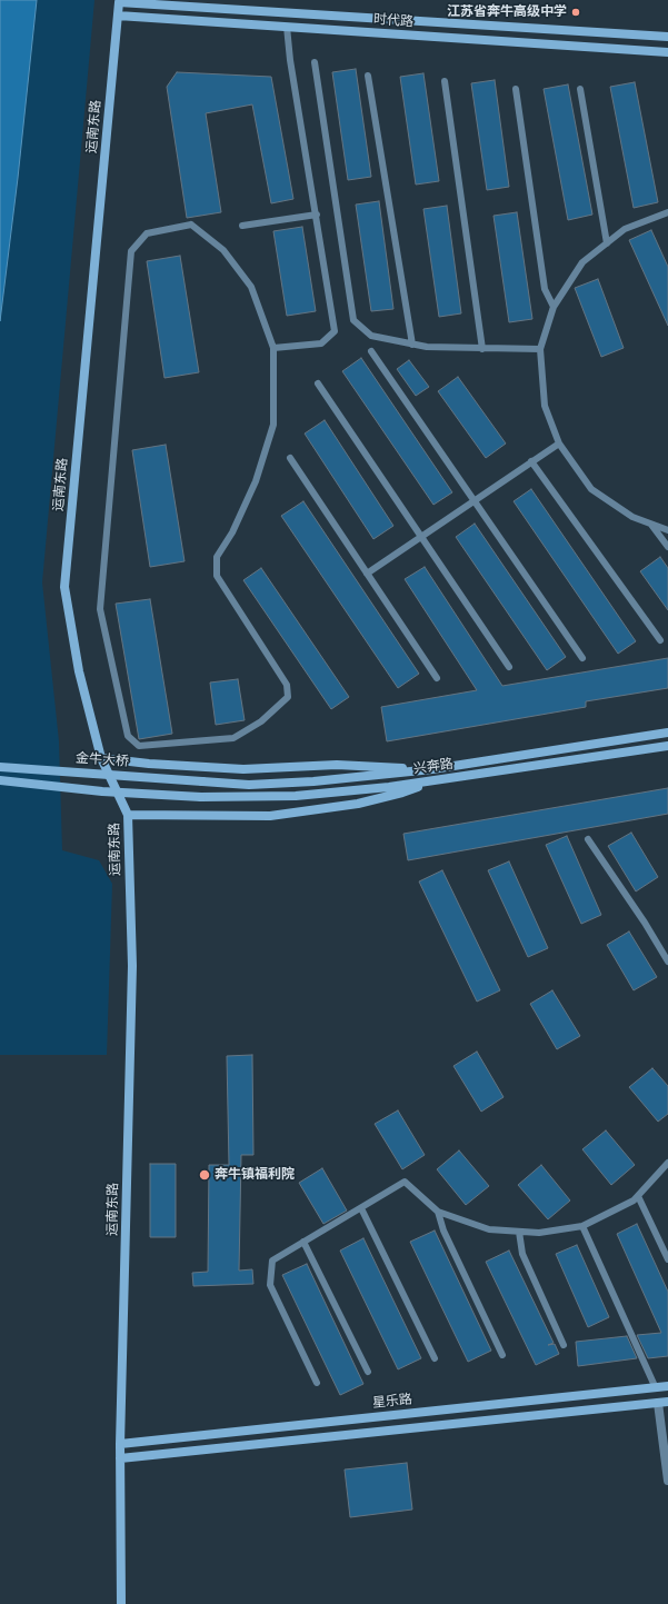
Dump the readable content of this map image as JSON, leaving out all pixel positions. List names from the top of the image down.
{
  "streets": {
    "street": [
      "时代路",
      "运南东路",
      "金牛大桥",
      "兴奔路",
      "星乐路"
    ]
  },
  "crossings": [
    ["时代路", "运南东路"],
    ["运南东路", "星乐路"]
  ],
  "places": ["江苏省奔牛高级中学", "奔牛镇福利院"]
}
